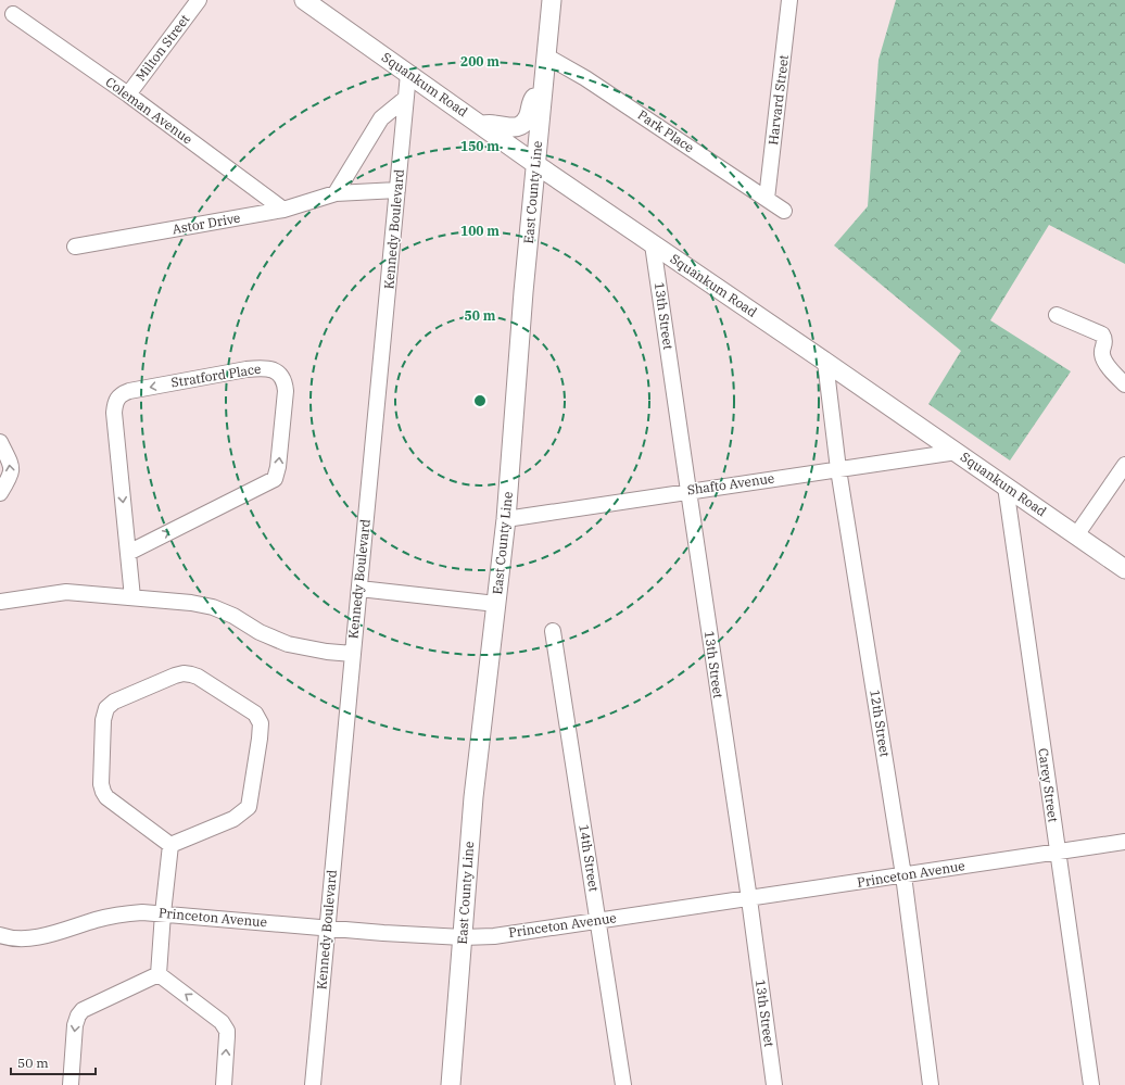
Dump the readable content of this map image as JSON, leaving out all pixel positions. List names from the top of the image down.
{
  "streets": {
    "main road": ["Squankum Road", "East County Line"],
    "street": [
      "Milton Street",
      "Harvard Street",
      "Coleman Avenue",
      "Park Place",
      "Astor Drive",
      "Kennedy Boulevard",
      "13th Street",
      "Stratford Place",
      "Shafto Avenue",
      "12th Street",
      "Carey Street",
      "14th Street",
      "Princeton Avenue"
    ]
  },
  "crossings": [
    ["Milton Street", "Coleman Avenue"],
    ["Squankum Road", "East County Line"],
    ["Squankum Road", "Kennedy Boulevard"],
    ["Squankum Road", "13th Street"],
    ["Squankum Road", "Shafto Avenue"],
    ["Squankum Road", "12th Street"],
    ["Squankum Road", "Carey Street"],
    ["Harvard Street", "Park Place"],
    ["Coleman Avenue", "Astor Drive"],
    ["Park Place", "East County Line"],
    ["East County Line", "Shafto Avenue"],
    ["East County Line", "Princeton Avenue"],
    ["Astor Drive", "Kennedy Boulevard"],
    ["Kennedy Boulevard", "Princeton Avenue"],
    ["13th Street", "Shafto Avenue"],
    ["13th Street", "Princeton Avenue"],
    ["Shafto Avenue", "12th Street"],
    ["12th Street", "Princeton Avenue"],
    ["Carey Street", "Princeton Avenue"],
    ["14th Street", "Princeton Avenue"]
  ],
  "scale_bar": "50 m",
  "rings": [
    "200 m",
    "150 m",
    "100 m",
    "50 m"
  ]
}
